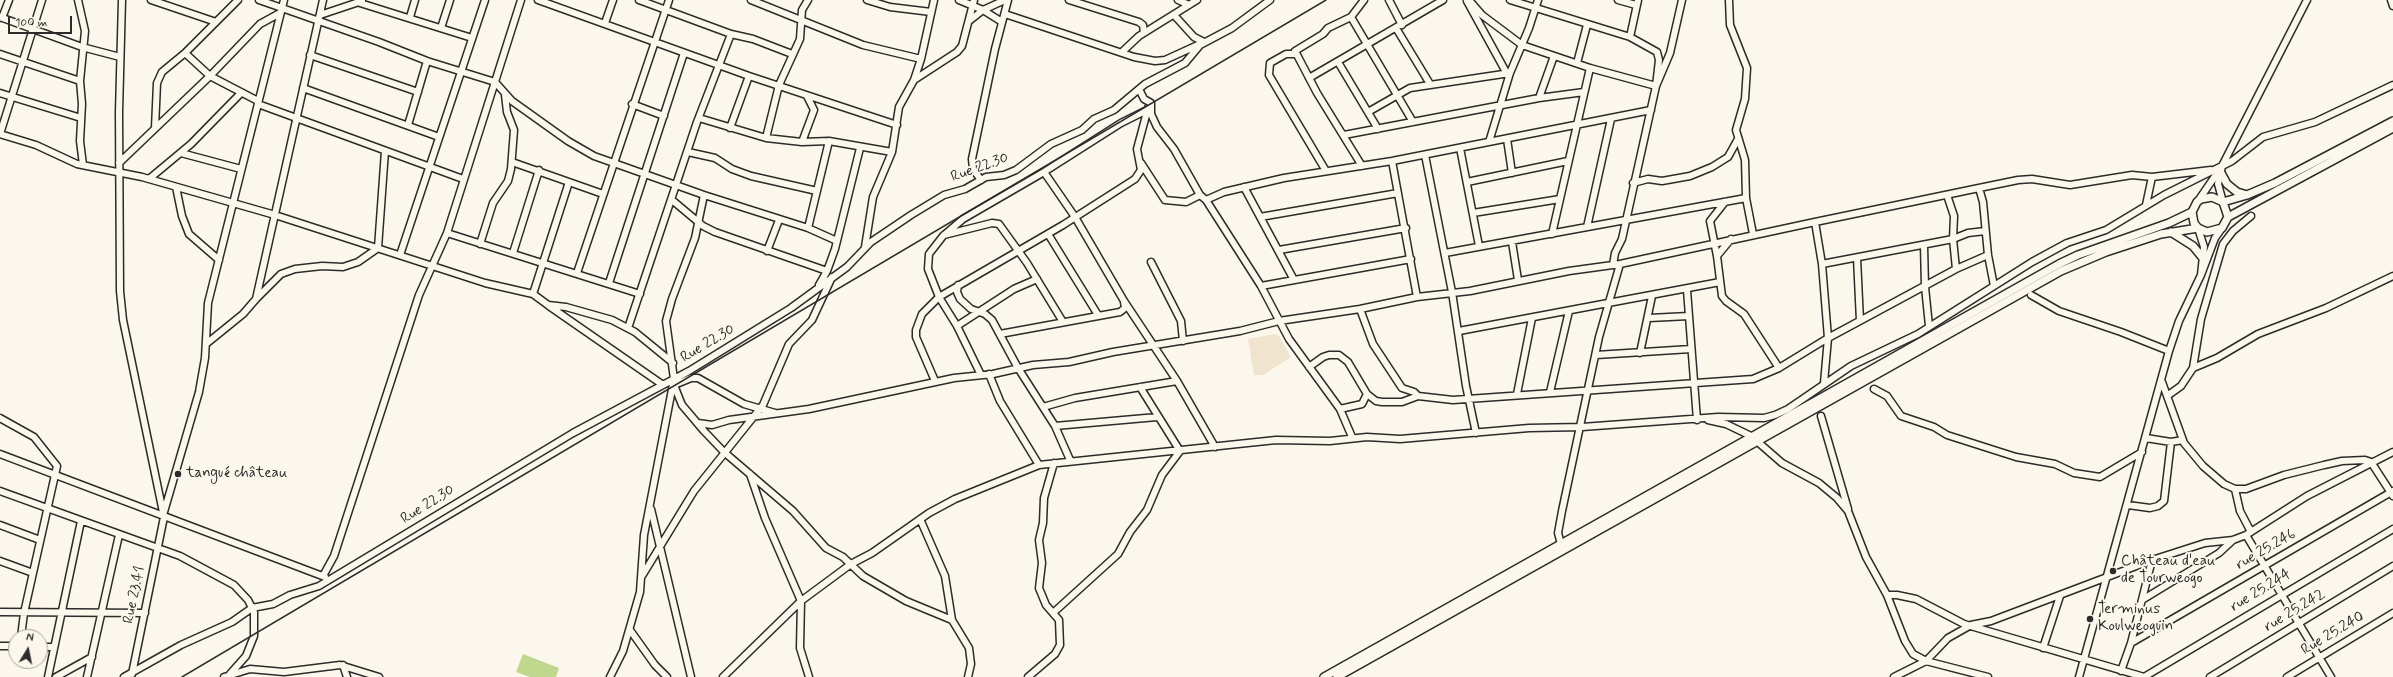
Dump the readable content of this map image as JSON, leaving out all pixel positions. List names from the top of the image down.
{
  "streets": {
    "street": [
      "Rue 22.30",
      "rue 25.246",
      "rue 25.244",
      "Rue 23.41",
      "rue 25.242",
      "Rue 25.240"
    ]
  },
  "crossings": [
    ["Rue 22.30", "Rue 23.41"]
  ],
  "places": ["tangué château", "Château d'eau de Tourweogo", "Terminus Koulweoguin"],
  "scale_bar": "100 m",
  "north": "top"
}
